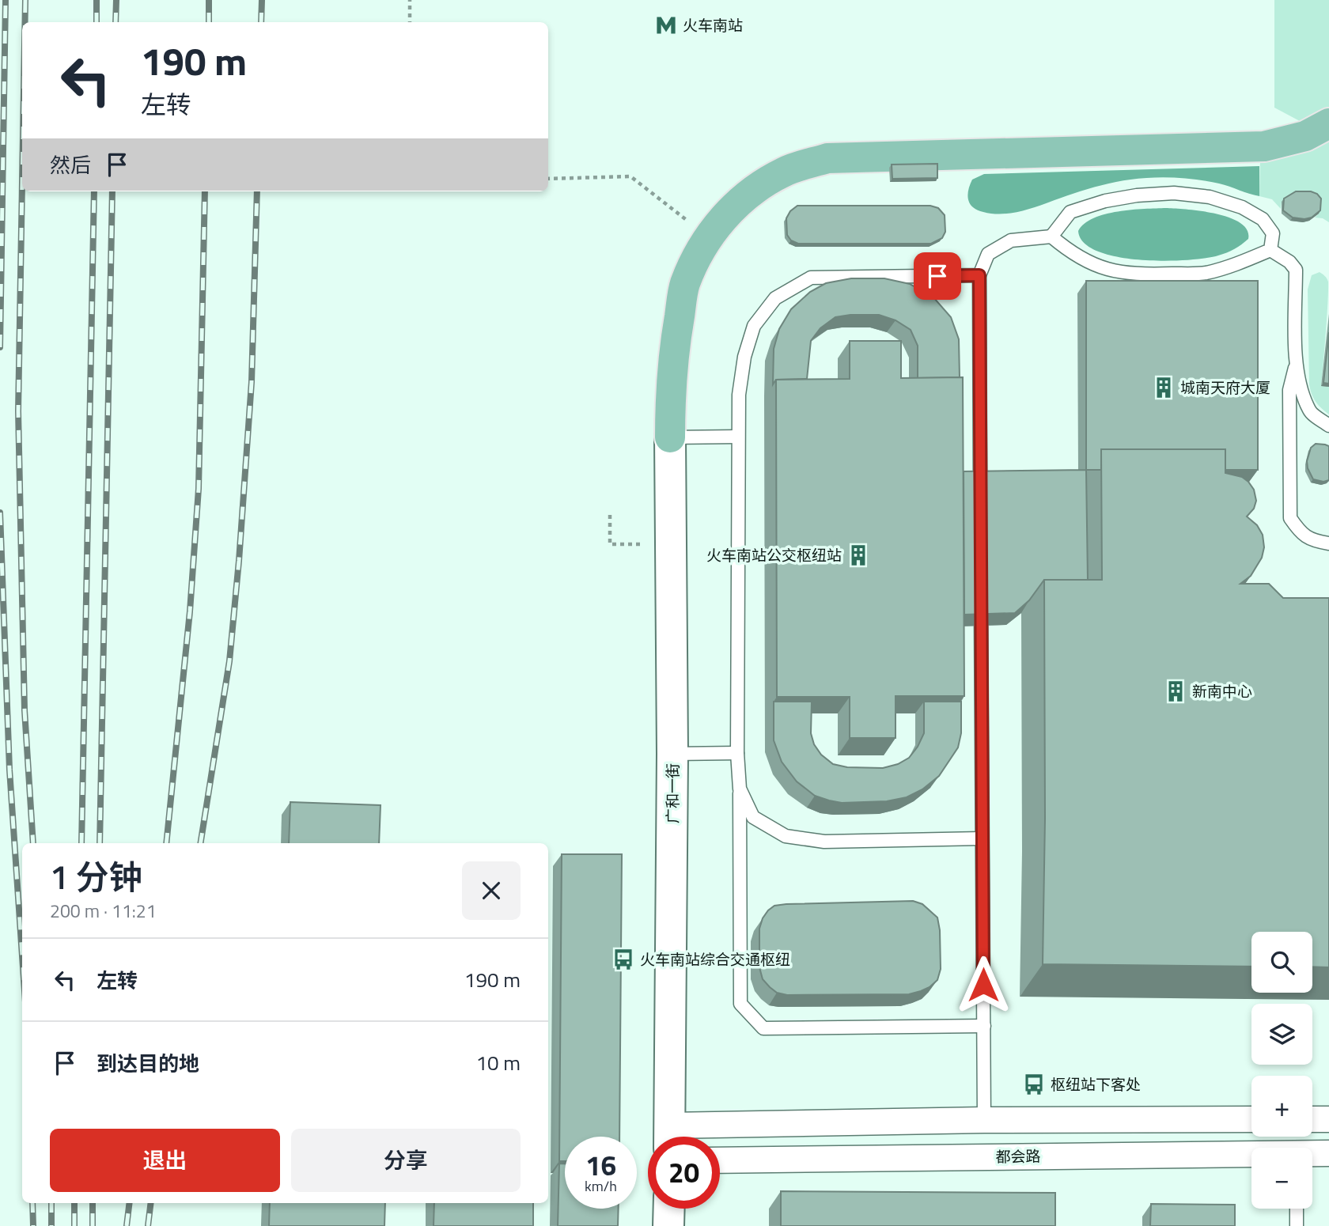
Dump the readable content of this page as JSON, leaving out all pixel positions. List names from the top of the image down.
{
  "streets": {
    "street": ["广和一街", "都会路"]
  },
  "places": {
    "metro station": ["火车南站"],
    "building": ["城南天府大厦", "火车南站公交枢纽站", "新南中心"],
    "bus stop": ["火车南站综合交通枢纽", "枢纽站下客处"]
  },
  "page": {
    "turn": ["190 m", "左转"],
    "then": "然后",
    "heading": ["1 分钟", "200 m · 11:21"],
    "map_buttons": ["+", "−"],
    "list": [
      {
        "name": "左转",
        "value": "190 m"
      },
      {
        "name": "到达目的地",
        "value": "10 m"
      }
    ],
    "buttons": ["退出", "分享"],
    "speed": "16 km/h",
    "limit": "20"
  }
}
